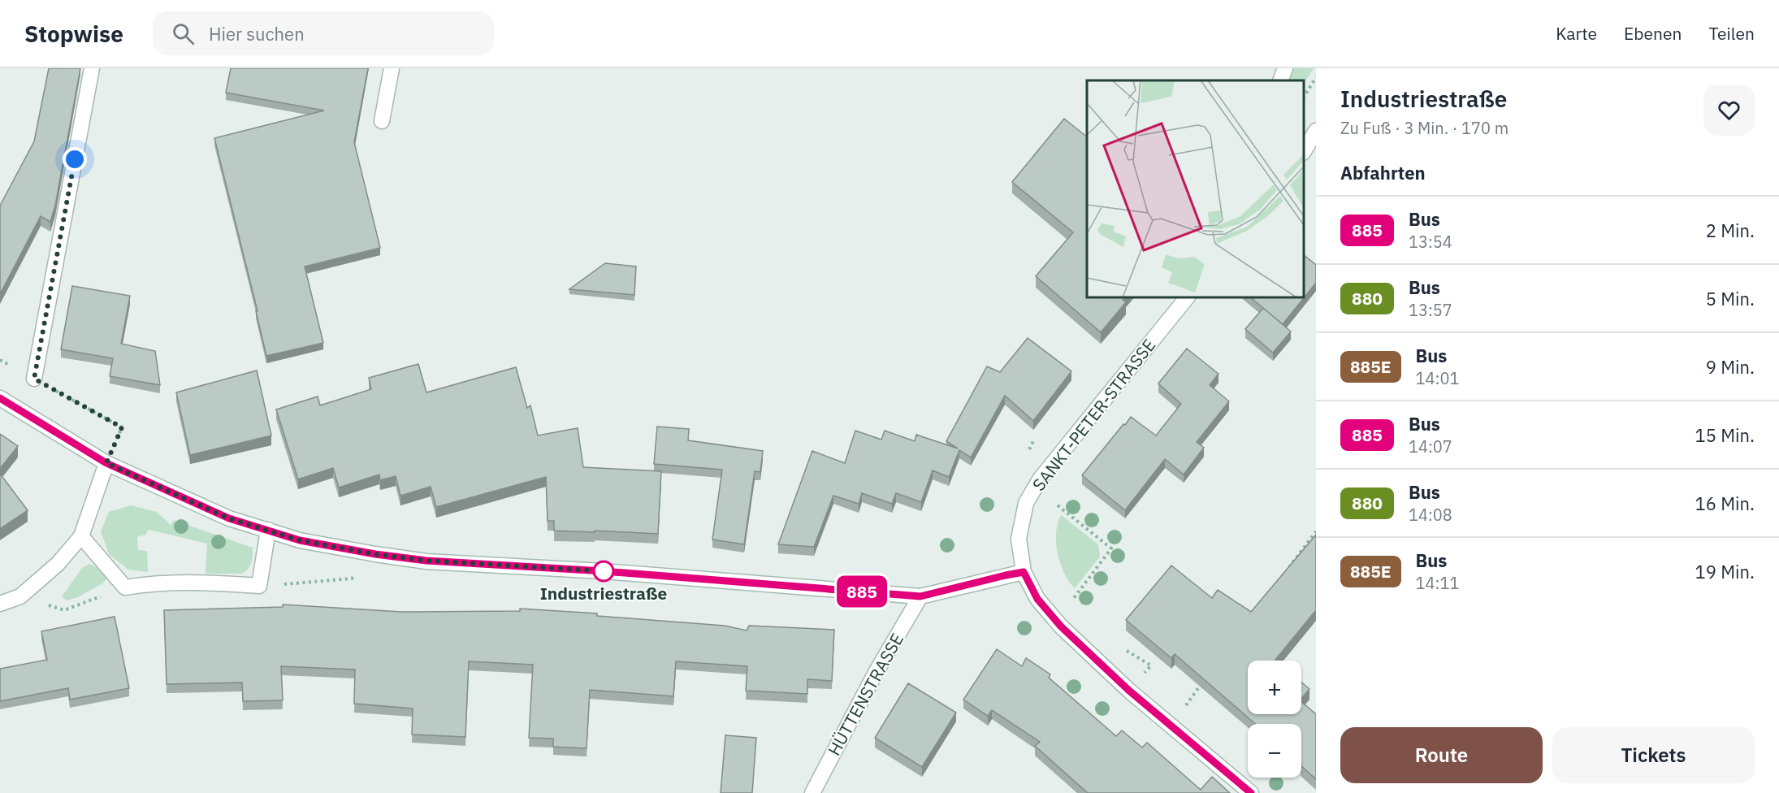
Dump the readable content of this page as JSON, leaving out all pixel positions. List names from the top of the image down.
{
  "streets": {
    "street": ["SANKT-PETER-STRASSE", "HÜTTENSTRASSE"]
  },
  "places": ["Industriestraße"],
  "lines": ["bus line 885"],
  "page": {
    "header": "Stopwise",
    "search": "Hier suchen",
    "nav": ["Karte", "Ebenen", "Teilen"],
    "on_map": "885",
    "heading": [
      ["Industriestraße", "Zu Fuß · 3 Min. · 170 m"],
      "Abfahrten"
    ],
    "list": [
      {
        "mark": "885",
        "name": "Bus",
        "note": "13:54",
        "value": "2 Min."
      },
      {
        "mark": "880",
        "name": "Bus",
        "note": "13:57",
        "value": "5 Min."
      },
      {
        "mark": "885E",
        "name": "Bus",
        "note": "14:01",
        "value": "9 Min."
      },
      {
        "mark": "885",
        "name": "Bus",
        "note": "14:07",
        "value": "15 Min."
      },
      {
        "mark": "880",
        "name": "Bus",
        "note": "14:08",
        "value": "16 Min."
      },
      {
        "mark": "885E",
        "name": "Bus",
        "note": "14:11",
        "value": "19 Min."
      }
    ],
    "map_buttons": ["+", "−"],
    "buttons": ["Route", "Tickets"]
  }
}
